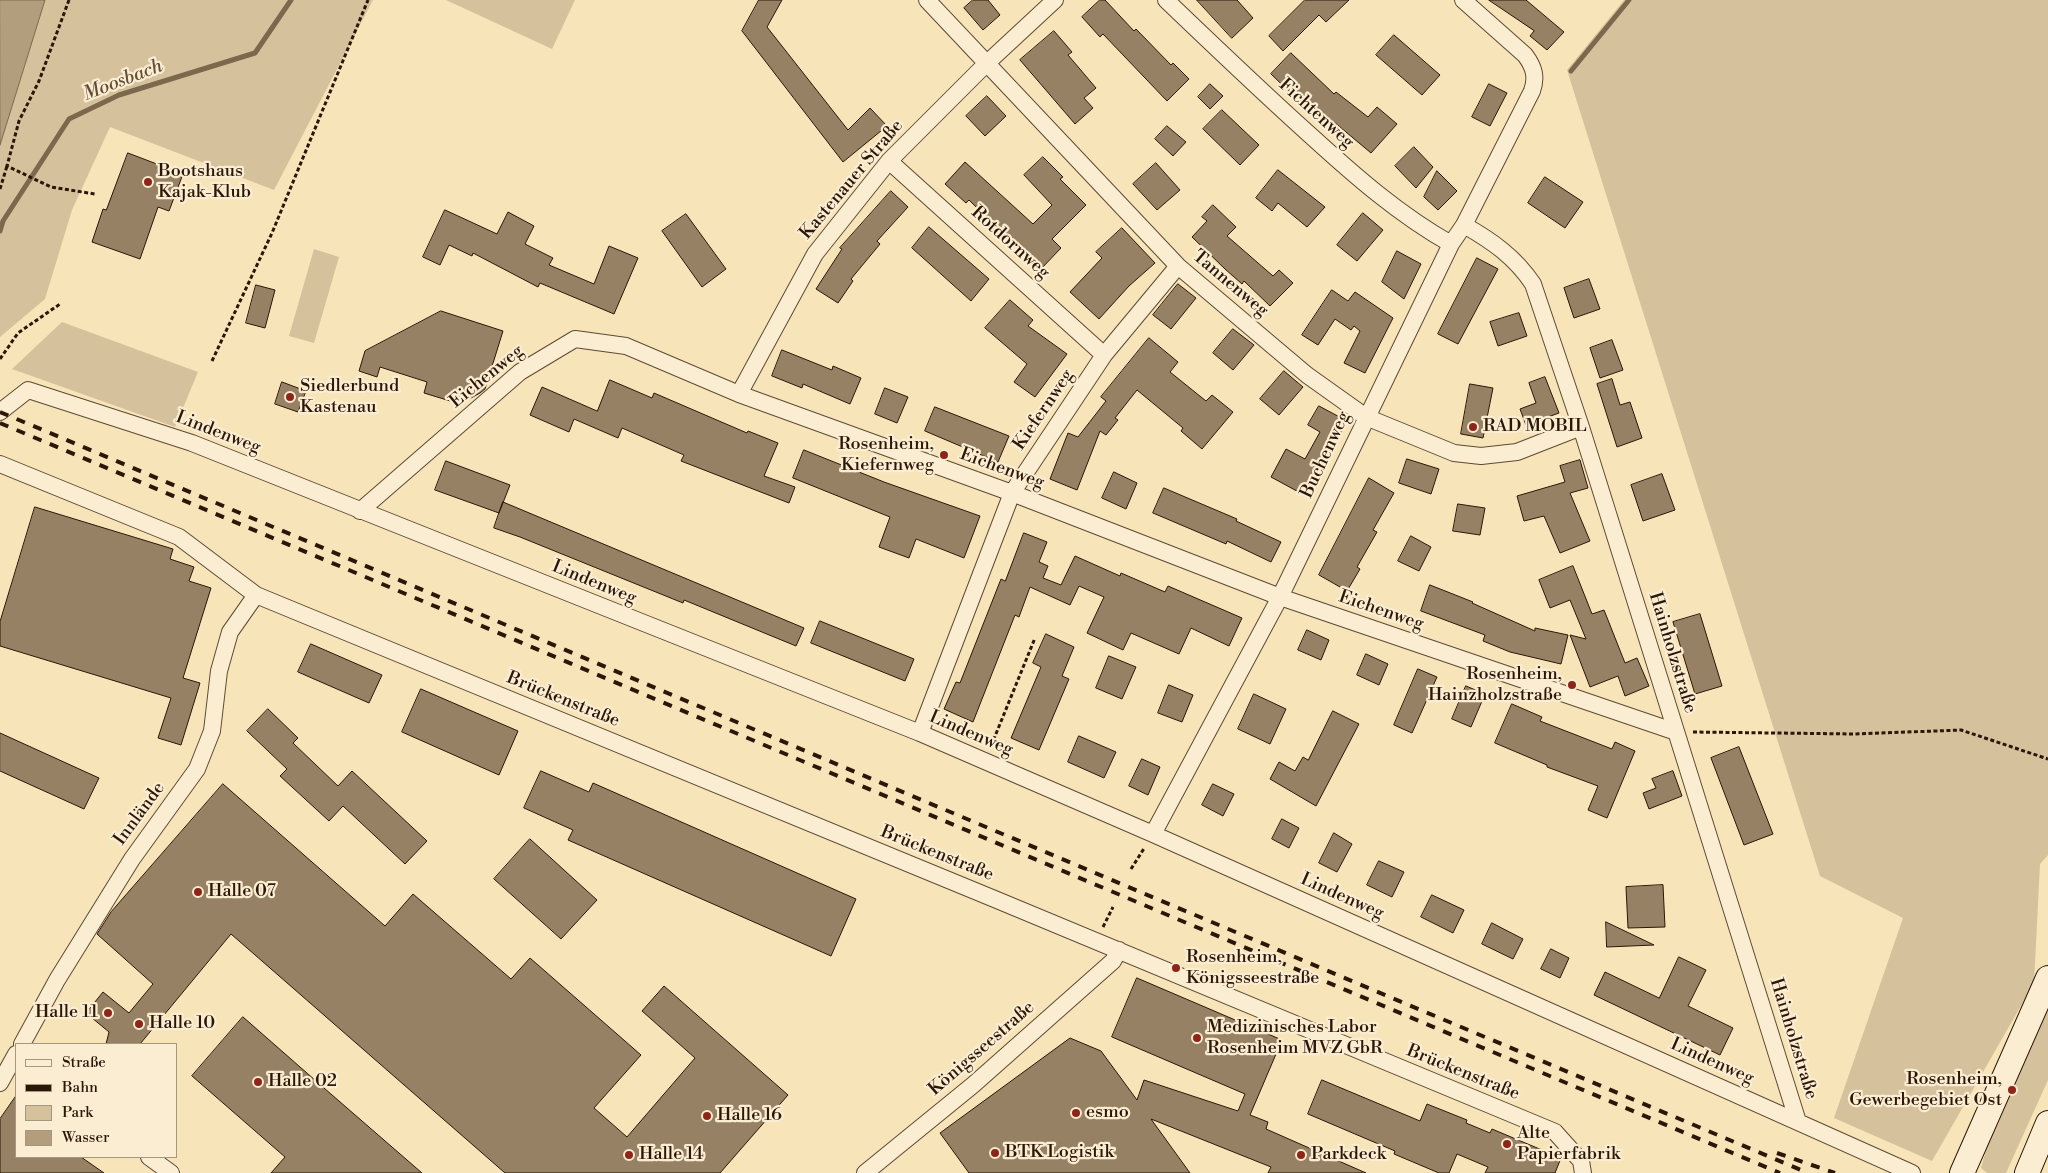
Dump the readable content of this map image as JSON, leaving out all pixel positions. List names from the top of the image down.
{
  "streets": {
    "street": [
      "Fichtenweg",
      "Kastenauer Straße",
      "Rotdornweg",
      "Tannenweg",
      "Eichenweg",
      "Kiefernweg",
      "Lindenweg",
      "Buchenweg",
      "Hainholzstraße",
      "Brückenstraße",
      "Innlände",
      "Königsseestraße"
    ]
  },
  "crossings": [
    ["Fichtenweg", "Buchenweg"],
    ["Kastenauer Straße", "Rotdornweg"],
    ["Kastenauer Straße", "Tannenweg"],
    ["Kastenauer Straße", "Eichenweg"],
    ["Rotdornweg", "Kiefernweg"],
    ["Tannenweg", "Kiefernweg"],
    ["Tannenweg", "Buchenweg"],
    ["Tannenweg", "Hainholzstraße"],
    ["Eichenweg", "Kiefernweg"],
    ["Eichenweg", "Lindenweg"],
    ["Eichenweg", "Buchenweg"],
    ["Eichenweg", "Hainholzstraße"],
    ["Kiefernweg", "Lindenweg"],
    ["Lindenweg", "Buchenweg"],
    ["Lindenweg", "Hainholzstraße"],
    ["Buchenweg", "Hainholzstraße"],
    ["Brückenstraße", "Innlände"],
    ["Brückenstraße", "Königsseestraße"]
  ],
  "water": ["Moosbach"],
  "places": [
    "Bootshaus Kajak-Klub",
    "Siedlerbund Kastenau",
    "RAD MOBIL",
    "Rosenheim, Kiefernweg",
    "Rosenheim, Hainzholzstraße",
    "Halle 07",
    "Rosenheim, Königsseestraße",
    "Halle 11",
    "Halle 10",
    "Medizinisches Labor Rosenheim MVZ GbR",
    "Halle 02",
    "Rosenheim, Gewerbegebiet Ost",
    "esmo",
    "Halle 16",
    "Alte Papierfabrik",
    "BTK Logistik",
    "Halle 14",
    "Parkdeck"
  ],
  "legend": [
    "Straße",
    "Bahn",
    "Park",
    "Wasser"
  ]
}
